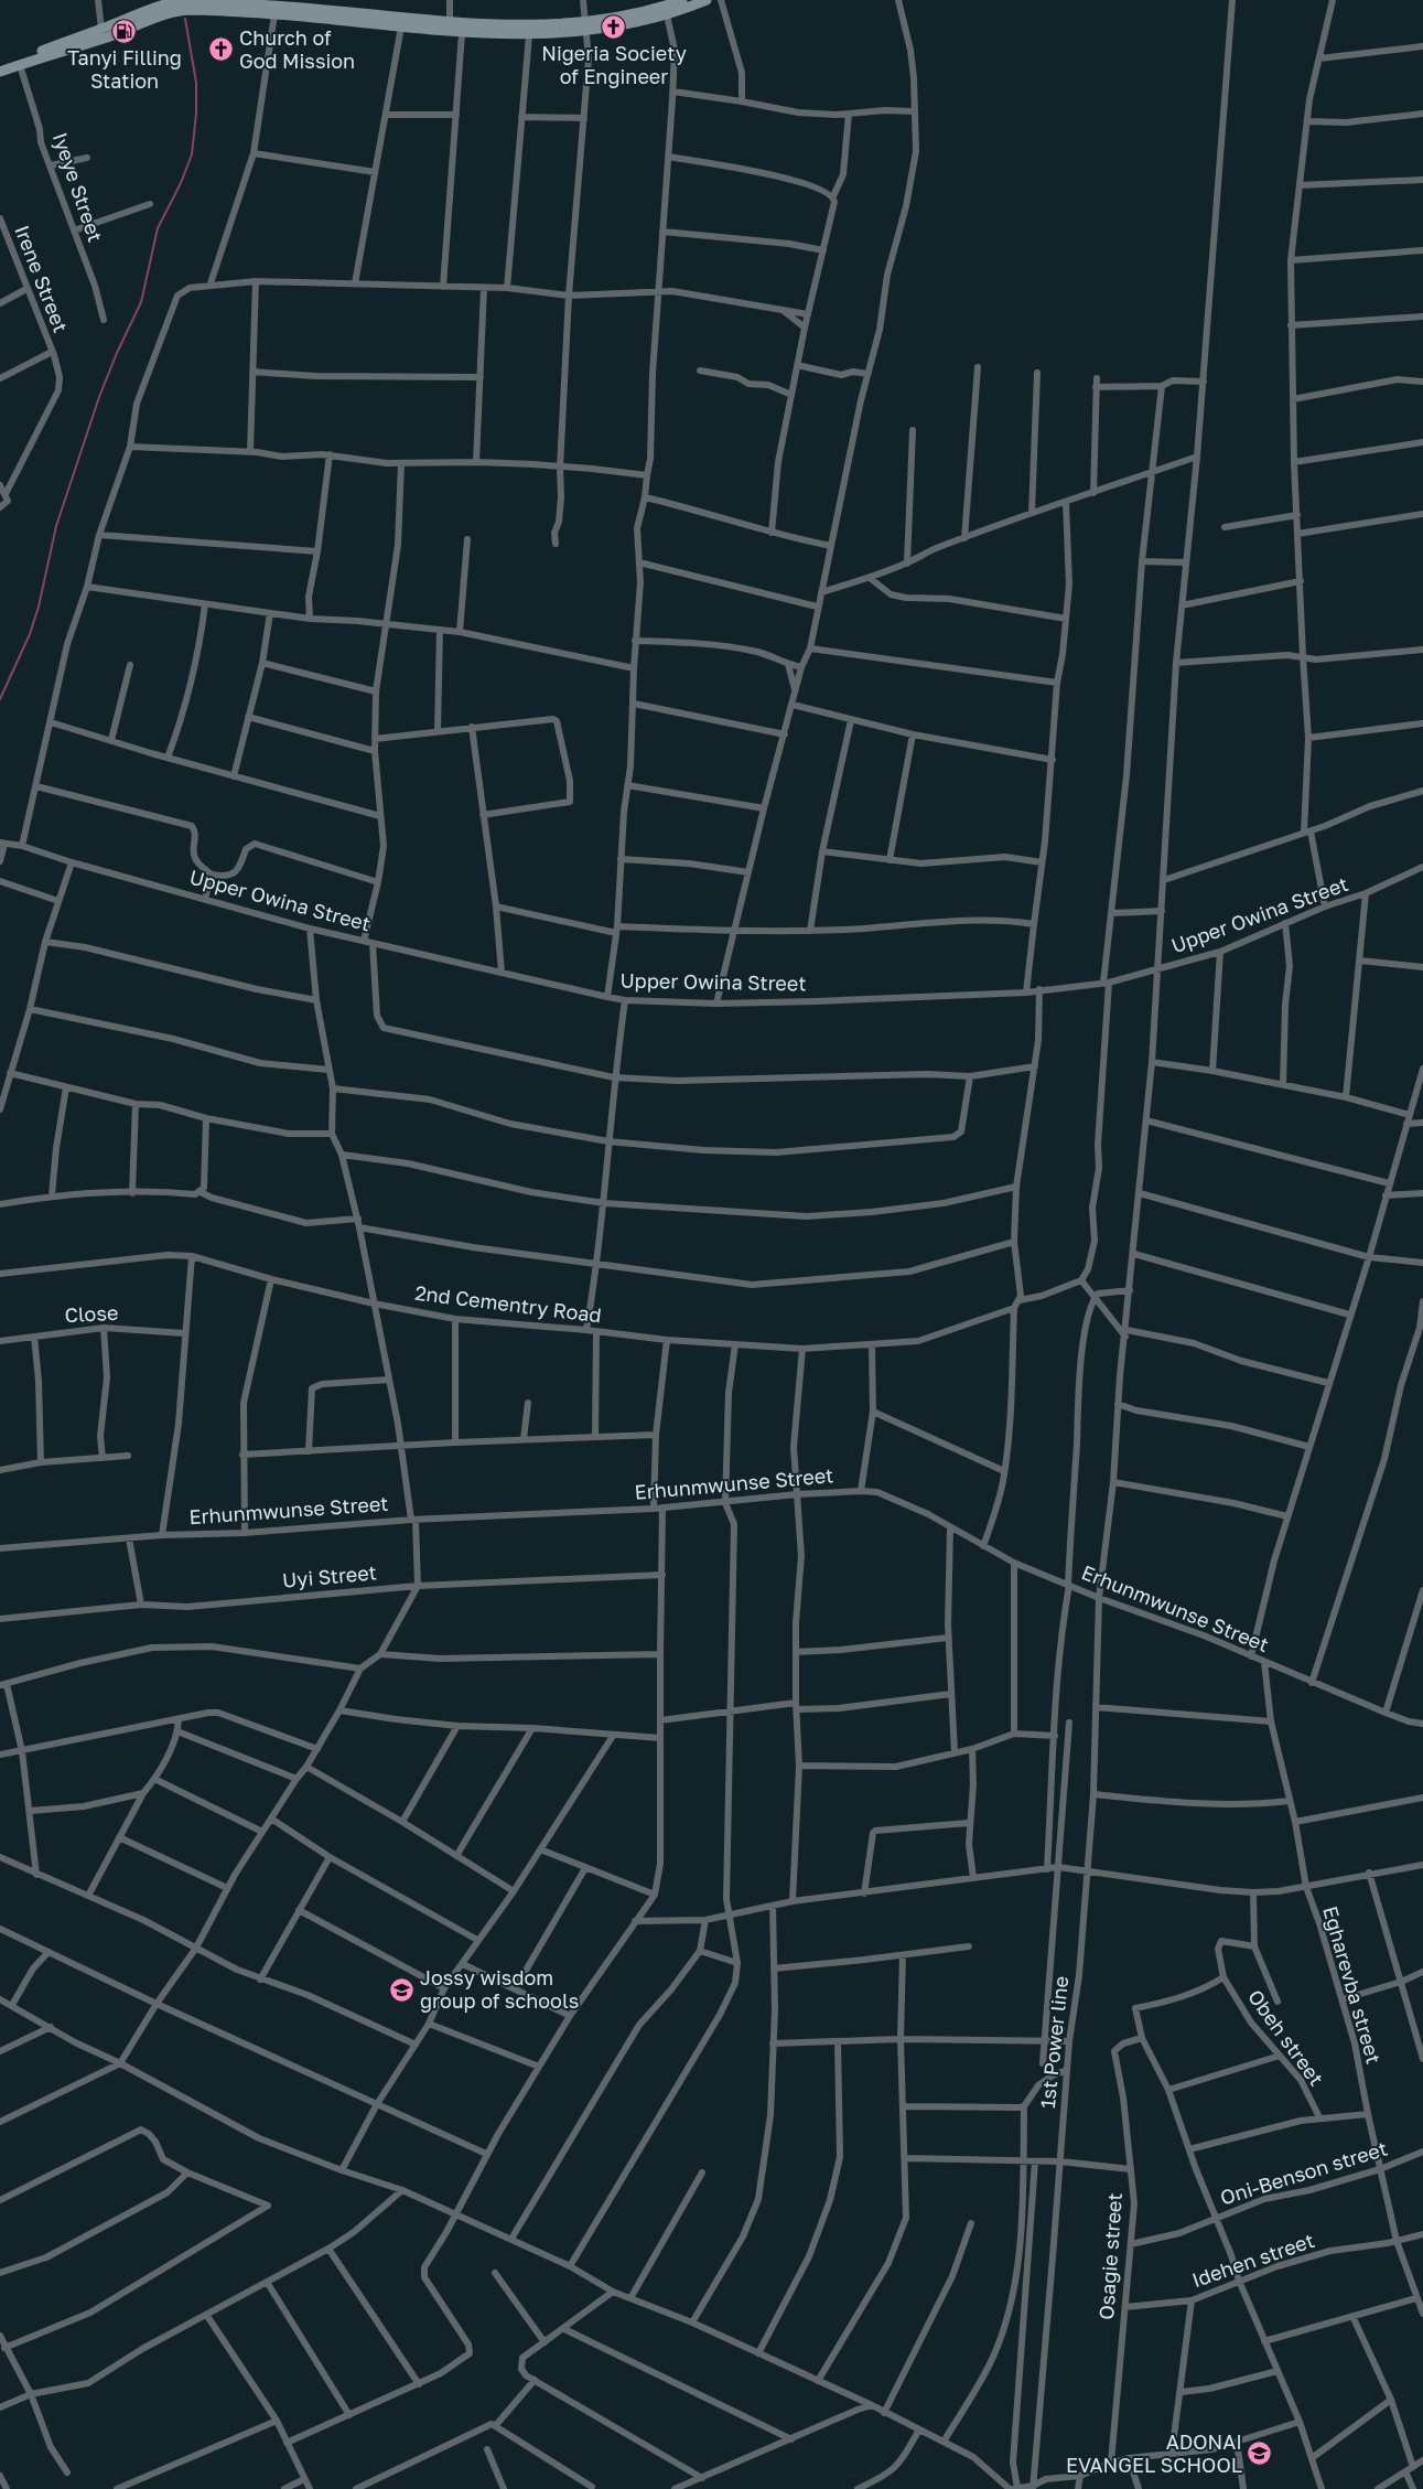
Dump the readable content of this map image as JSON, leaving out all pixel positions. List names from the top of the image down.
{
  "streets": {
    "street": [
      "Iyeye Street",
      "Irene Street",
      "Upper Owina Street",
      "2nd Cementry Road",
      "Close",
      "Erhunmwunse Street",
      "Uyi Street",
      "Egharevba street",
      "Obeh street",
      "1st Power line",
      "Oni-Benson street",
      "Osagie street",
      "Idehen street"
    ]
  },
  "crossings": [
    ["Upper Owina Street", "1st Power line"],
    ["Erhunmwunse Street", "Egharevba street"],
    ["Erhunmwunse Street", "1st Power line"],
    ["Egharevba street", "Oni-Benson street"],
    ["Egharevba street", "Idehen street"],
    ["Obeh street", "Osagie street"],
    ["Oni-Benson street", "Osagie street"],
    ["Osagie street", "Idehen street"]
  ],
  "places": {
    "church": ["Nigeria Society of Engineer", "Church of God Mission"],
    "fuel station": ["Tanyi Filling Station"],
    "school or university": ["Jossy wisdom group of schools", "ADONAI EVANGEL SCHOOL"]
  }
}
